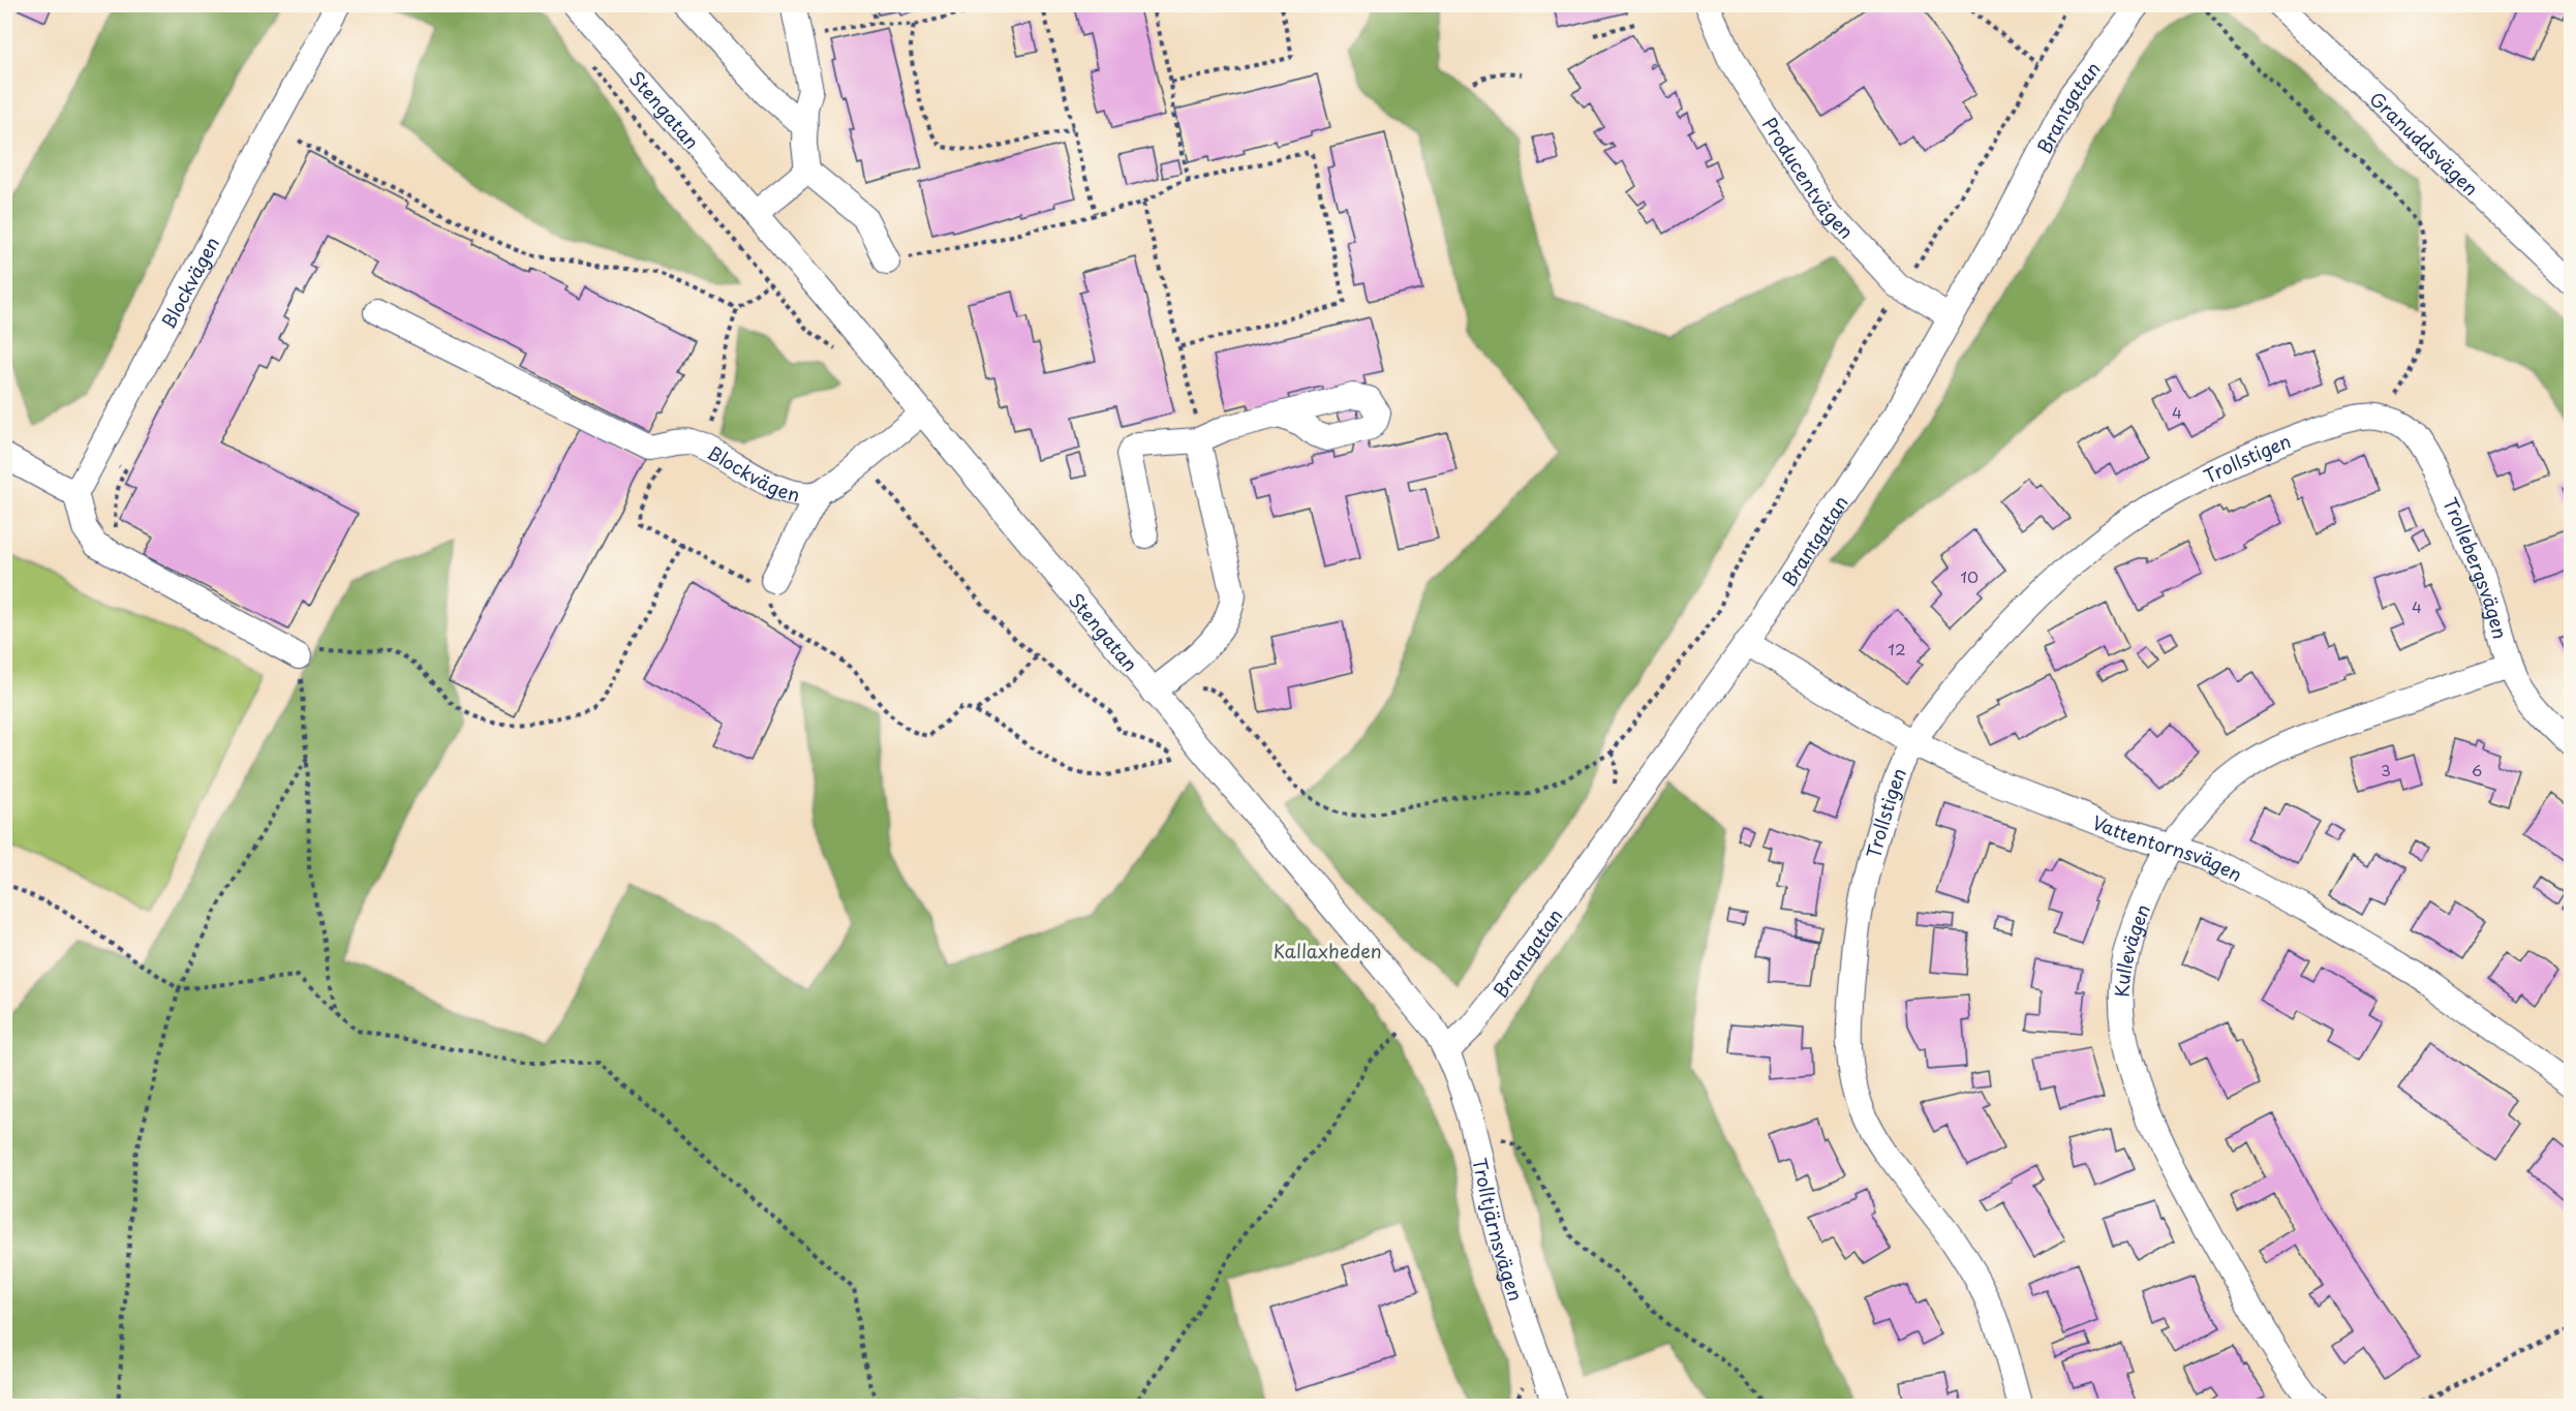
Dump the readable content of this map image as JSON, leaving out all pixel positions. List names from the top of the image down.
{
  "streets": {
    "street": [
      "Stengatan",
      "Brantgatan",
      "Granuddsvägen",
      "Producentvägen",
      "Blockvägen",
      "Trollstigen",
      "Trollebergsvägen",
      "Vattentornsvägen",
      "Kullevägen",
      "Trolltjärnsvägen"
    ]
  },
  "crossings": [
    ["Stengatan", "Brantgatan"],
    ["Stengatan", "Trolltjärnsvägen"],
    ["Brantgatan", "Producentvägen"],
    ["Brantgatan", "Vattentornsvägen"],
    ["Brantgatan", "Trolltjärnsvägen"],
    ["Trollstigen", "Trollebergsvägen"],
    ["Trollstigen", "Vattentornsvägen"],
    ["Trollebergsvägen", "Kullevägen"],
    ["Vattentornsvägen", "Kullevägen"]
  ],
  "parks": ["Kallaxheden"],
  "house_numbers": [
    "4",
    "10",
    "4",
    "12",
    "3",
    "6"
  ]
}
